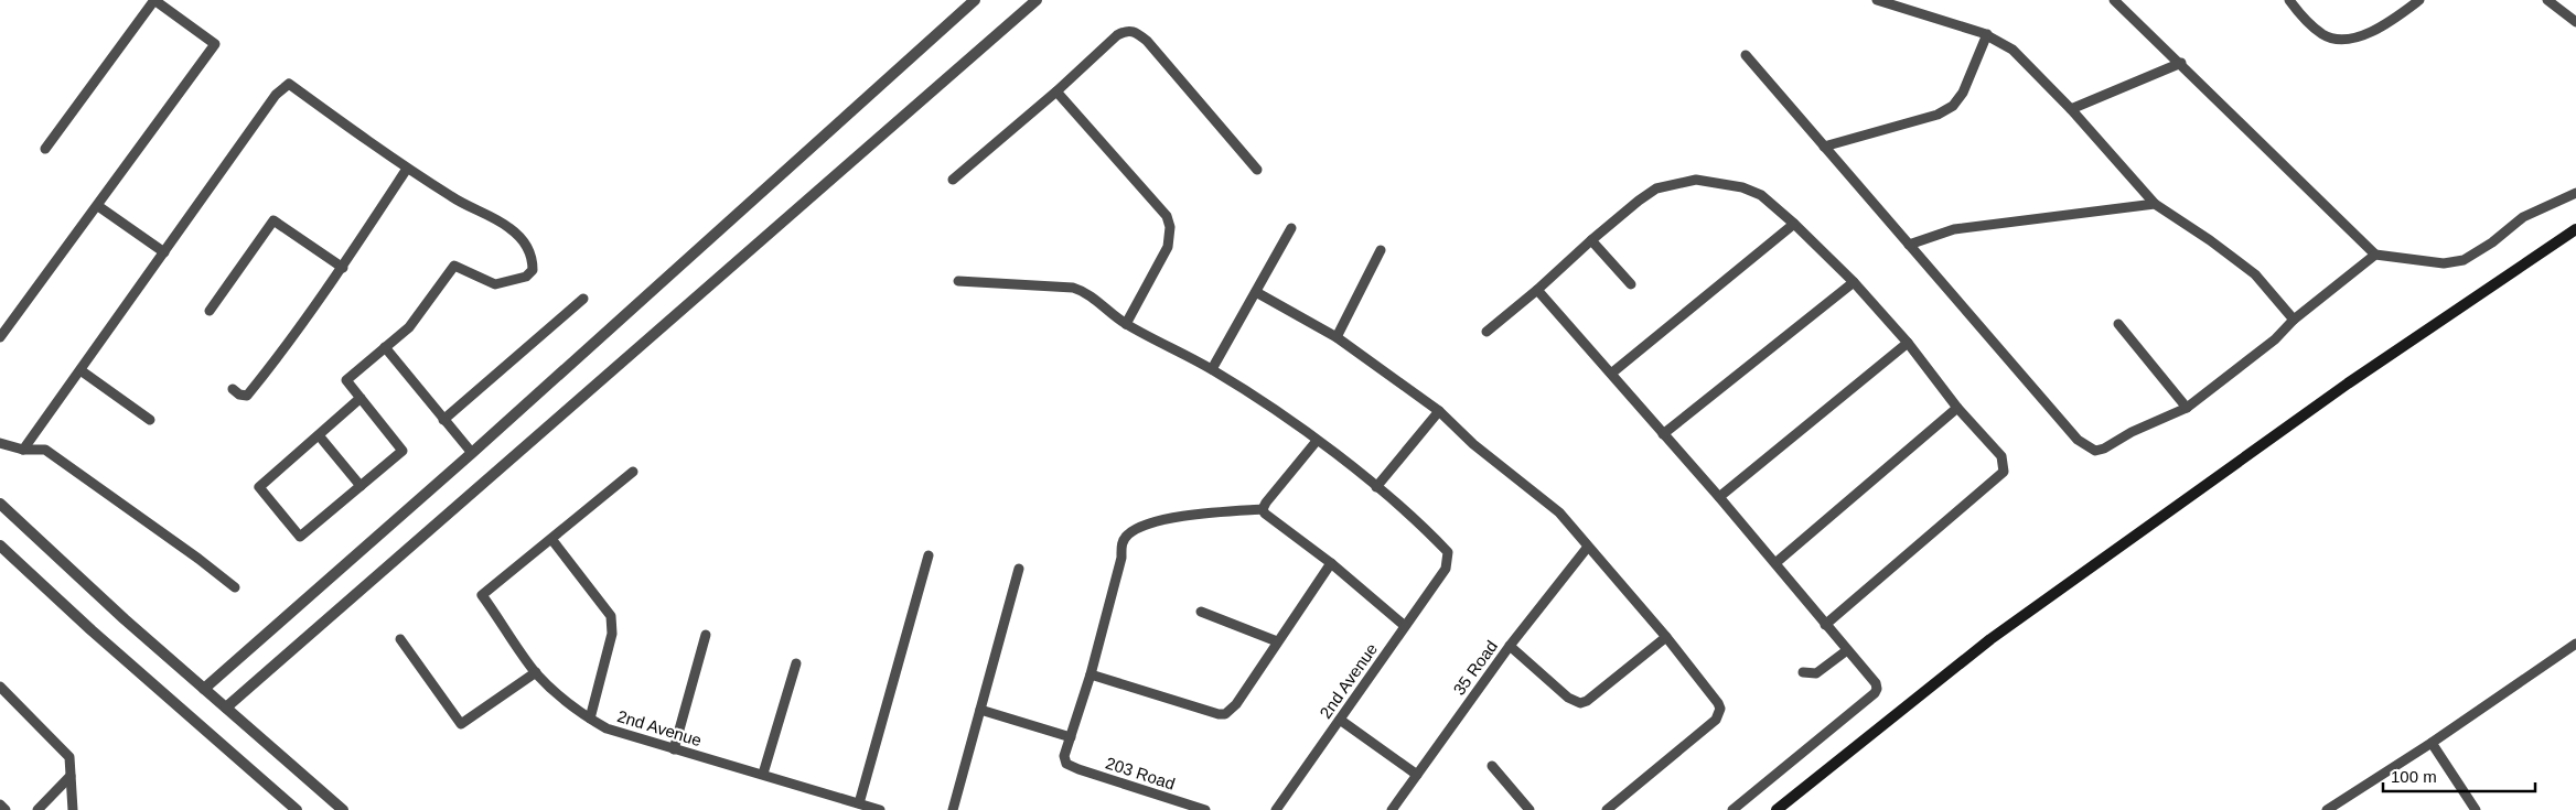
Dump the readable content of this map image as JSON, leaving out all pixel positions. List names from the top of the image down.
{
  "streets": {
    "street": ["35 Road", "2nd Avenue", "203 Road"]
  },
  "scale_bar": "100 m"
}
